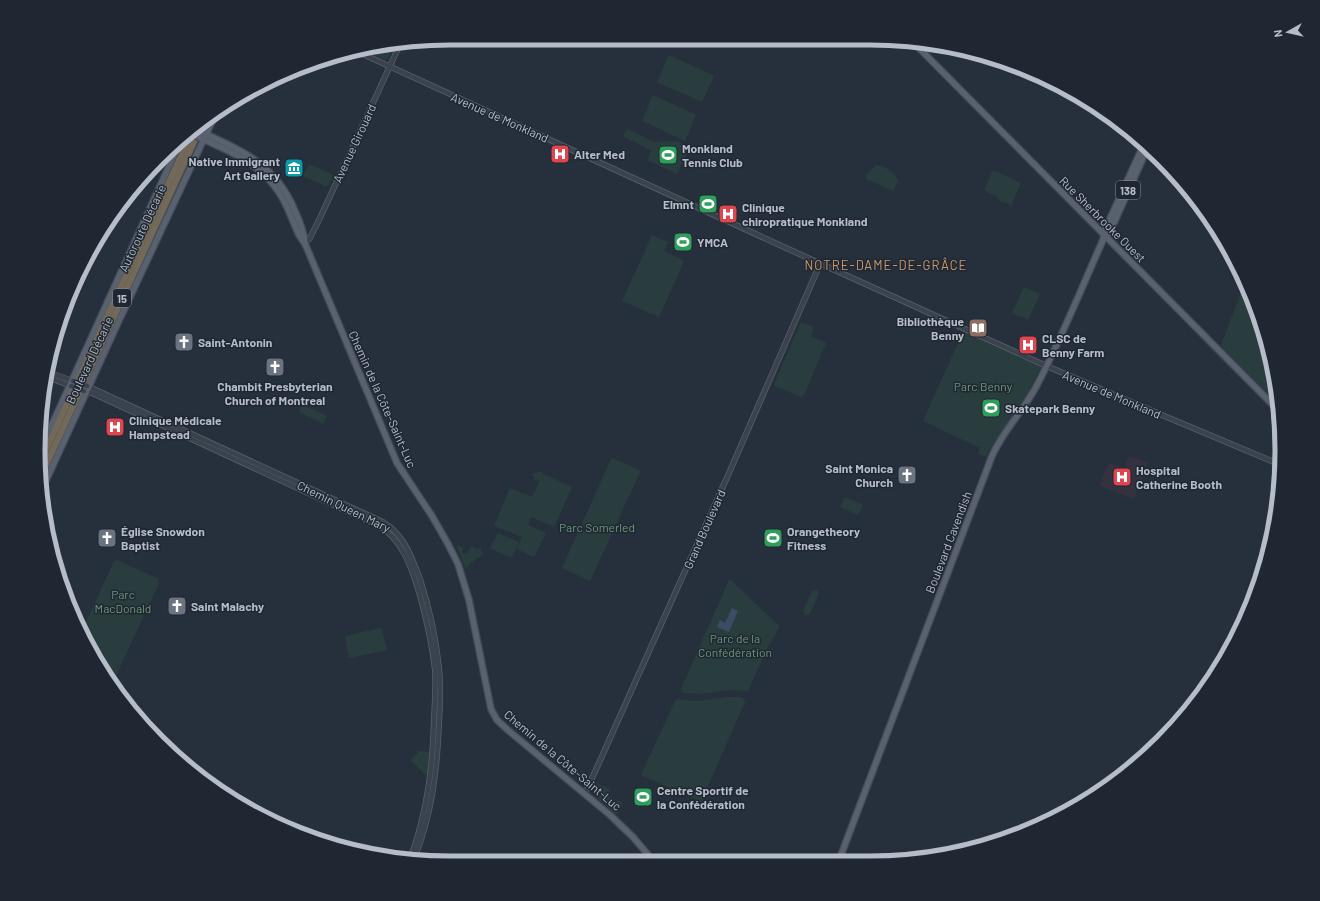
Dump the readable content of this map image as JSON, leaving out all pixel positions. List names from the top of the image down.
{
  "streets": {
    "highway": ["Autoroute Décarie", "15"],
    "main road": [
      "138",
      "Rue Sherbrooke Ouest",
      "Boulevard Décarie",
      "Chemin de la Côte-Saint-Luc",
      "Boulevard Cavendish"
    ],
    "street": [
      "Avenue de Monkland",
      "Avenue Girouard",
      "Chemin Queen Mary",
      "Grand Boulevard"
    ]
  },
  "crossings": [
    ["Avenue de Monkland", "Avenue Girouard"],
    ["Avenue de Monkland", "Grand Boulevard"],
    ["Avenue de Monkland", "Boulevard Cavendish"],
    ["Avenue Girouard", "Chemin de la Côte-Saint-Luc"],
    ["Rue Sherbrooke Ouest", "Boulevard Cavendish"],
    ["Boulevard Décarie", "Chemin de la Côte-Saint-Luc"],
    ["Boulevard Décarie", "Chemin Queen Mary"],
    ["Chemin de la Côte-Saint-Luc", "Grand Boulevard"]
  ],
  "districts": ["NOTRE-DAME-DE-GRÂCE"],
  "parks": [
    "Parc Benny",
    "Parc Somerled",
    "Parc MacDonald",
    "Parc de la Confédération"
  ],
  "places": {
    "hospital": [
      "Alter Med",
      "Clinique chiropratique Monkland",
      "CLSC de Benny Farm",
      "Clinique Médicale Hampstead",
      "Hospital Catherine Booth"
    ],
    "sports": [
      "Monkland Tennis Club",
      "Elmnt",
      "YMCA",
      "Skatepark Benny",
      "Orangetheory Fitness",
      "Centre Sportif de la Confédération"
    ],
    "museum": ["Native Immigrant Art Gallery"],
    "library": ["Bibliothèque Benny"],
    "church": [
      "Saint-Antonin",
      "Chambit Presbyterian Church of Montreal",
      "Saint Monica Church",
      "Église Snowdon Baptist",
      "Saint Malachy"
    ]
  },
  "north": "left"
}
